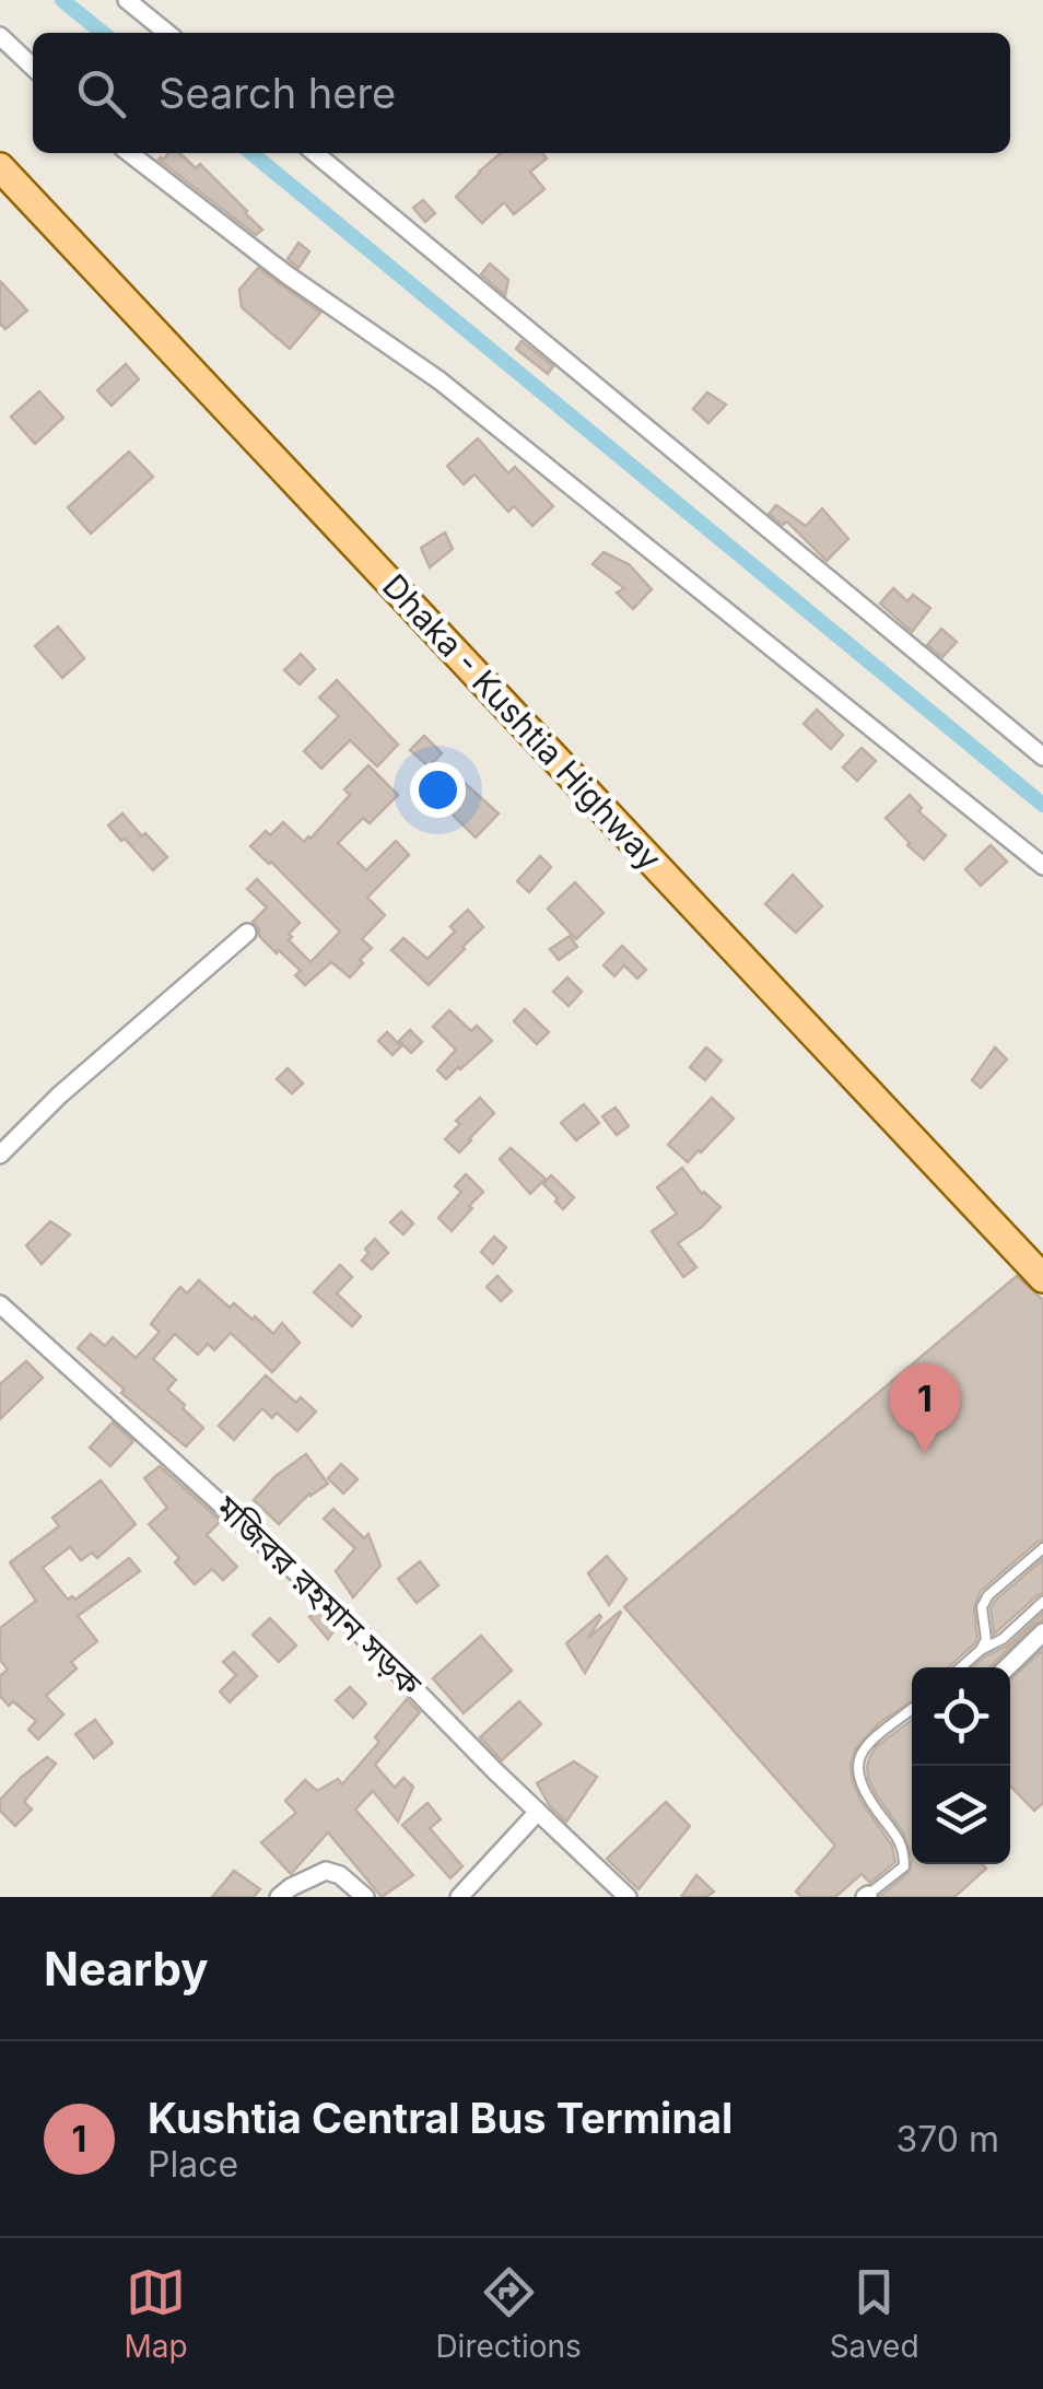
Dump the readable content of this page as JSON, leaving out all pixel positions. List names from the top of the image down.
{
  "streets": {
    "main road": ["Dhaka - Kushtia Highway"],
    "street": ["মজিবর রহমান সড়ক"]
  },
  "page": {
    "search": "Search here",
    "pins": "1",
    "heading": "Nearby",
    "list": [
      {
        "mark": "1",
        "name": "Kushtia Central Bus Terminal",
        "note": "Place",
        "value": "370 m"
      }
    ],
    "nav": ["Map", "Directions", "Saved"]
  }
}
